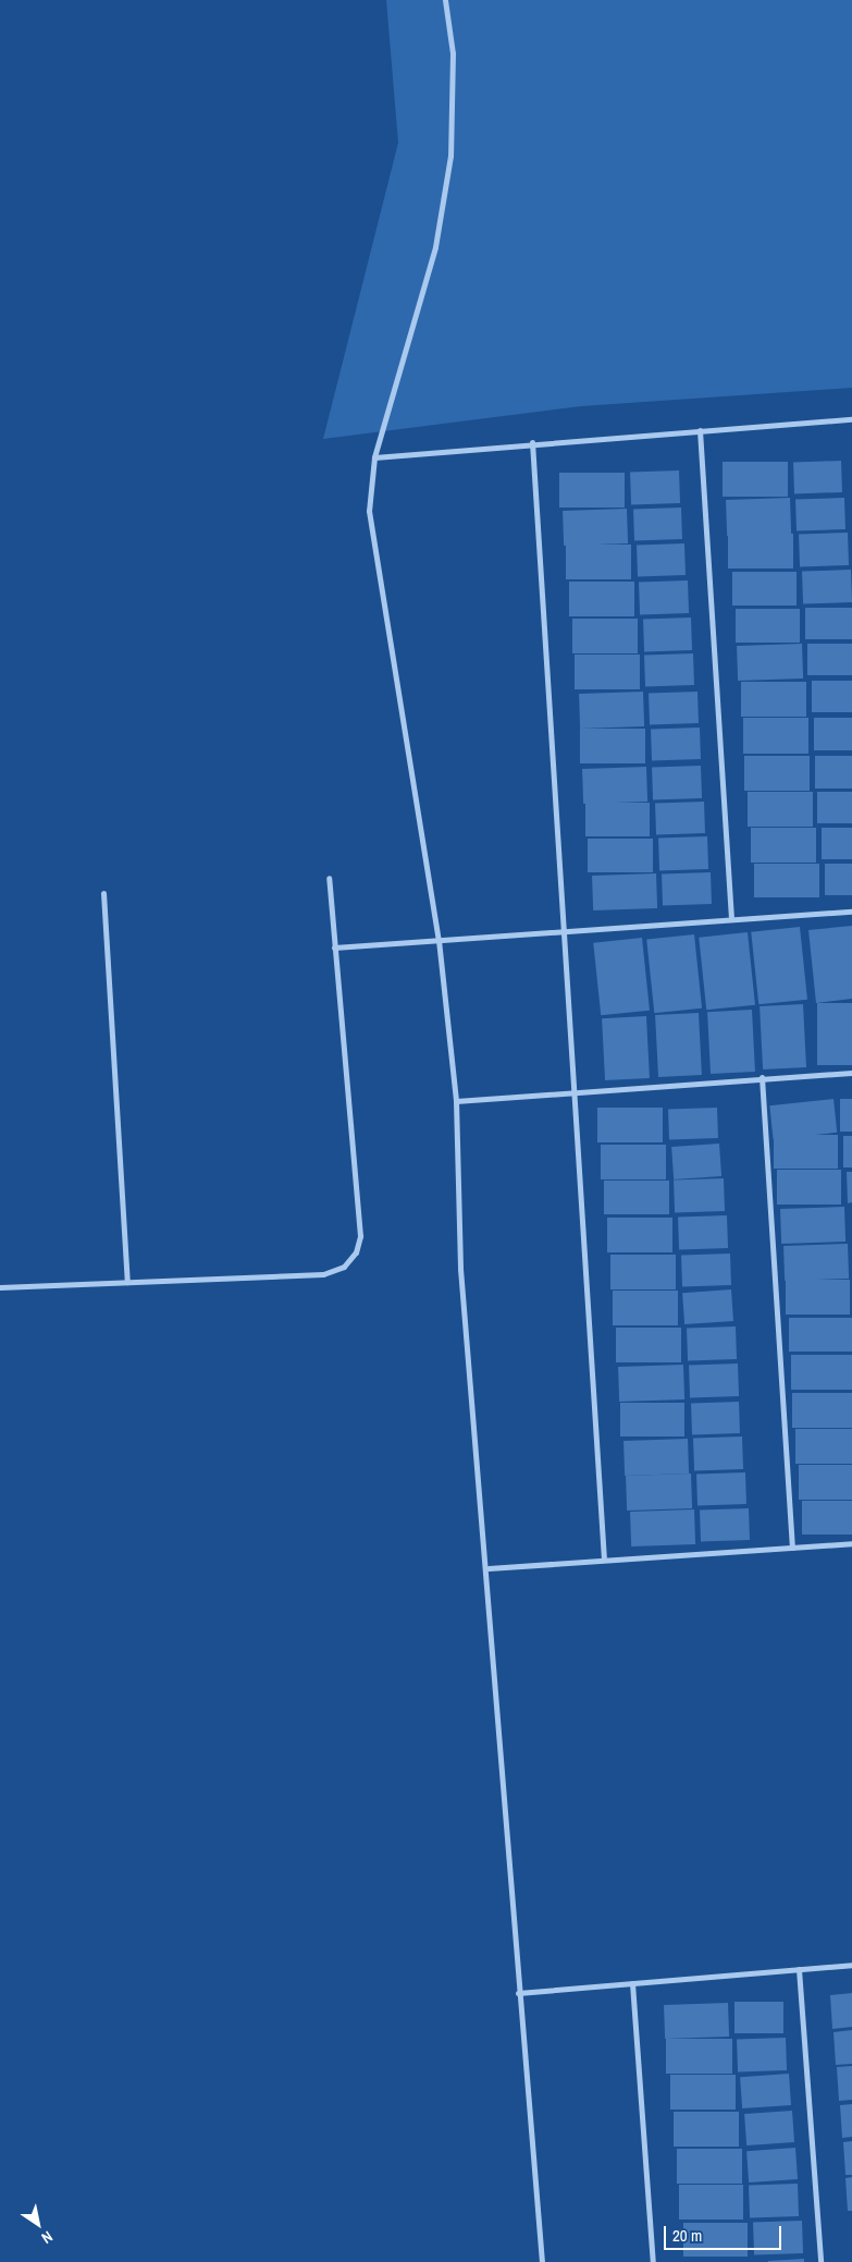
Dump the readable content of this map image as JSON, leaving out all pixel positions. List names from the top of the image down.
{
  "scale_bar": "20 m",
  "north": "bottom right"
}
